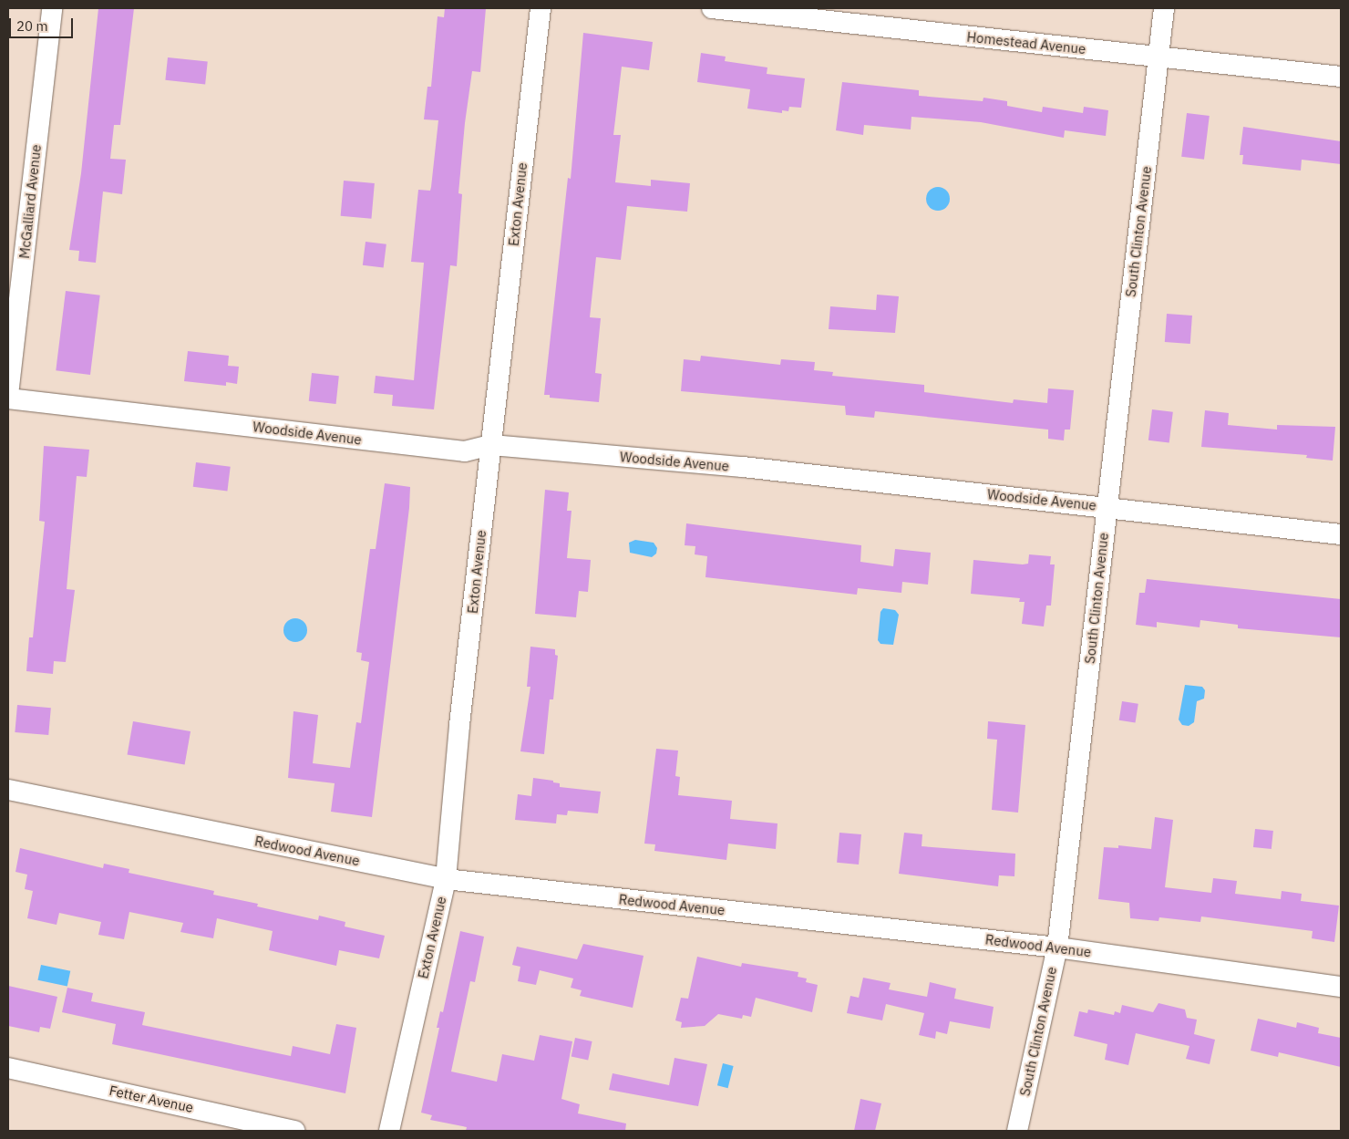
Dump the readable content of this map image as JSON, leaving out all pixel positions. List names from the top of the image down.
{
  "streets": {
    "street": [
      "Homestead Avenue",
      "McGalliard Avenue",
      "Exton Avenue",
      "South Clinton Avenue",
      "Woodside Avenue",
      "Redwood Avenue",
      "Fetter Avenue"
    ]
  },
  "crossings": [
    ["Homestead Avenue", "South Clinton Avenue"],
    ["Exton Avenue", "Woodside Avenue"],
    ["Exton Avenue", "Redwood Avenue"],
    ["South Clinton Avenue", "Woodside Avenue"],
    ["South Clinton Avenue", "Redwood Avenue"]
  ],
  "scale_bar": "20 m"
}
